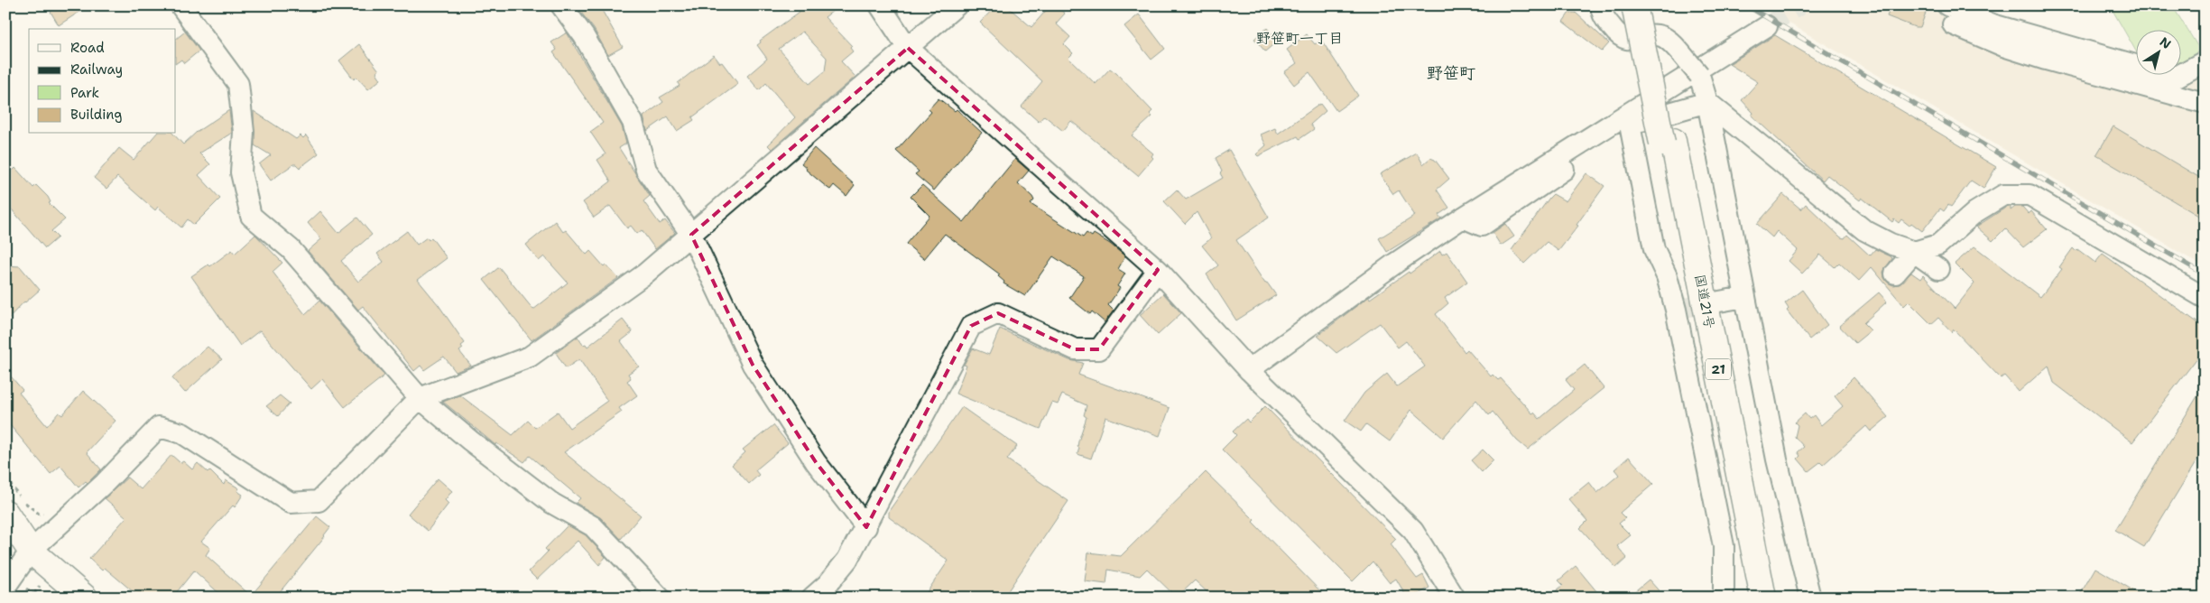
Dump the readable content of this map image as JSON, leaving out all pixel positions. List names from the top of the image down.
{
  "streets": {
    "main road": ["国道21号", "21"]
  },
  "districts": ["野笹町一丁目", "野笹町"],
  "legend": [
    "Road",
    "Railway",
    "Park",
    "Building"
  ],
  "north": "top right"
}
